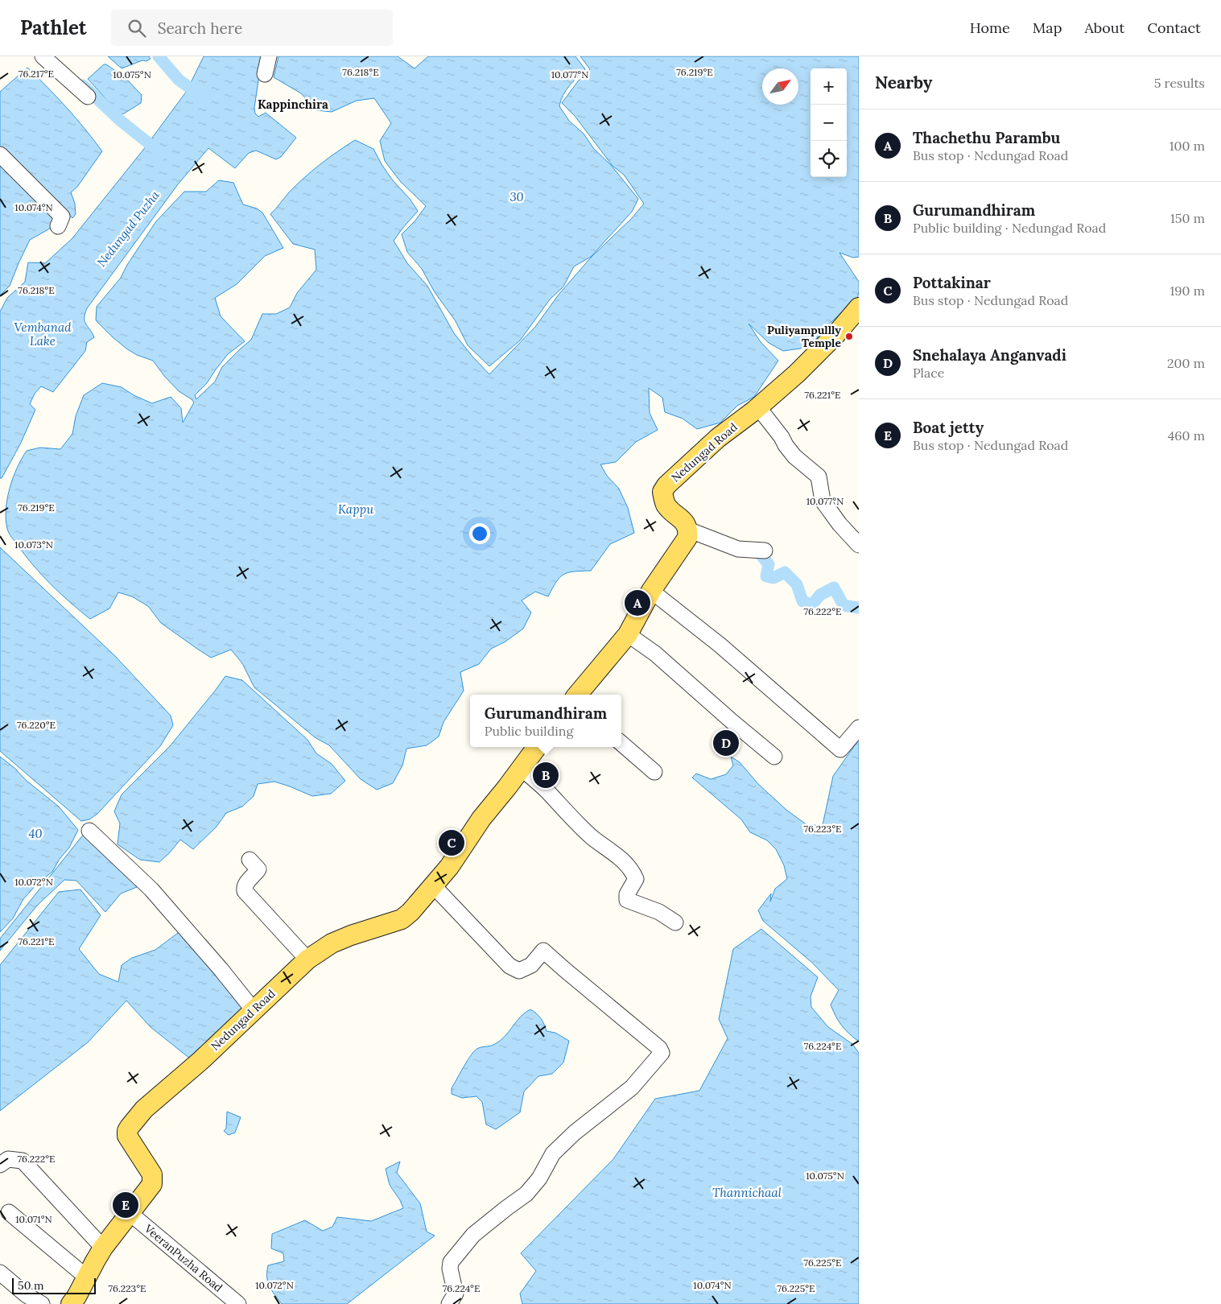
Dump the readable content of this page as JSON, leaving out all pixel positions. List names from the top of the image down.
{
  "streets": {
    "main road": ["Nedungad Road"],
    "street": ["VeeranPuzha Road"]
  },
  "crossings": [
    ["Nedungad Road", "VeeranPuzha Road"]
  ],
  "districts": ["Kappinchira"],
  "water": [
    "30",
    "Nedungad Puzha",
    "Vembanad Lake",
    "Kappu",
    "40",
    "Thannichaal"
  ],
  "places": ["Puliyampullly Temple"],
  "scale_bar": "50 m",
  "north": "top right",
  "page": {
    "header": "Pathlet",
    "search": "Search here",
    "nav": [
      "Home",
      "Map",
      "About",
      "Contact"
    ],
    "heading": ["Nearby", "5 results"],
    "map_buttons": ["+", "−"],
    "list": [
      {
        "mark": "A",
        "name": "Thachethu Parambu",
        "note": "Bus stop · Nedungad Road",
        "value": "100 m"
      },
      {
        "mark": "B",
        "name": "Gurumandhiram",
        "note": "Public building · Nedungad Road",
        "value": "150 m"
      },
      {
        "mark": "C",
        "name": "Pottakinar",
        "note": "Bus stop · Nedungad Road",
        "value": "190 m"
      },
      {
        "mark": "D",
        "name": "Snehalaya Anganvadi",
        "note": "Place",
        "value": "200 m"
      },
      {
        "mark": "E",
        "name": "Boat jetty",
        "note": "Bus stop · Nedungad Road",
        "value": "460 m"
      }
    ],
    "pins": [
      "A",
      "D",
      "B",
      "C",
      "E"
    ],
    "popup": ["Gurumandhiram", "Public building"],
    "scale": "50 m"
  },
  "coordinates": [
    "76.218°E",
    "76.219°E",
    "76.217°E",
    "10.075°N",
    "10.077°N",
    "10.074°N",
    "76.221°E",
    "10.073°N",
    "76.222°E",
    "76.220°E",
    "76.223°E",
    "10.072°N",
    "76.224°E",
    "10.071°N",
    "76.225°E"
  ]
}
